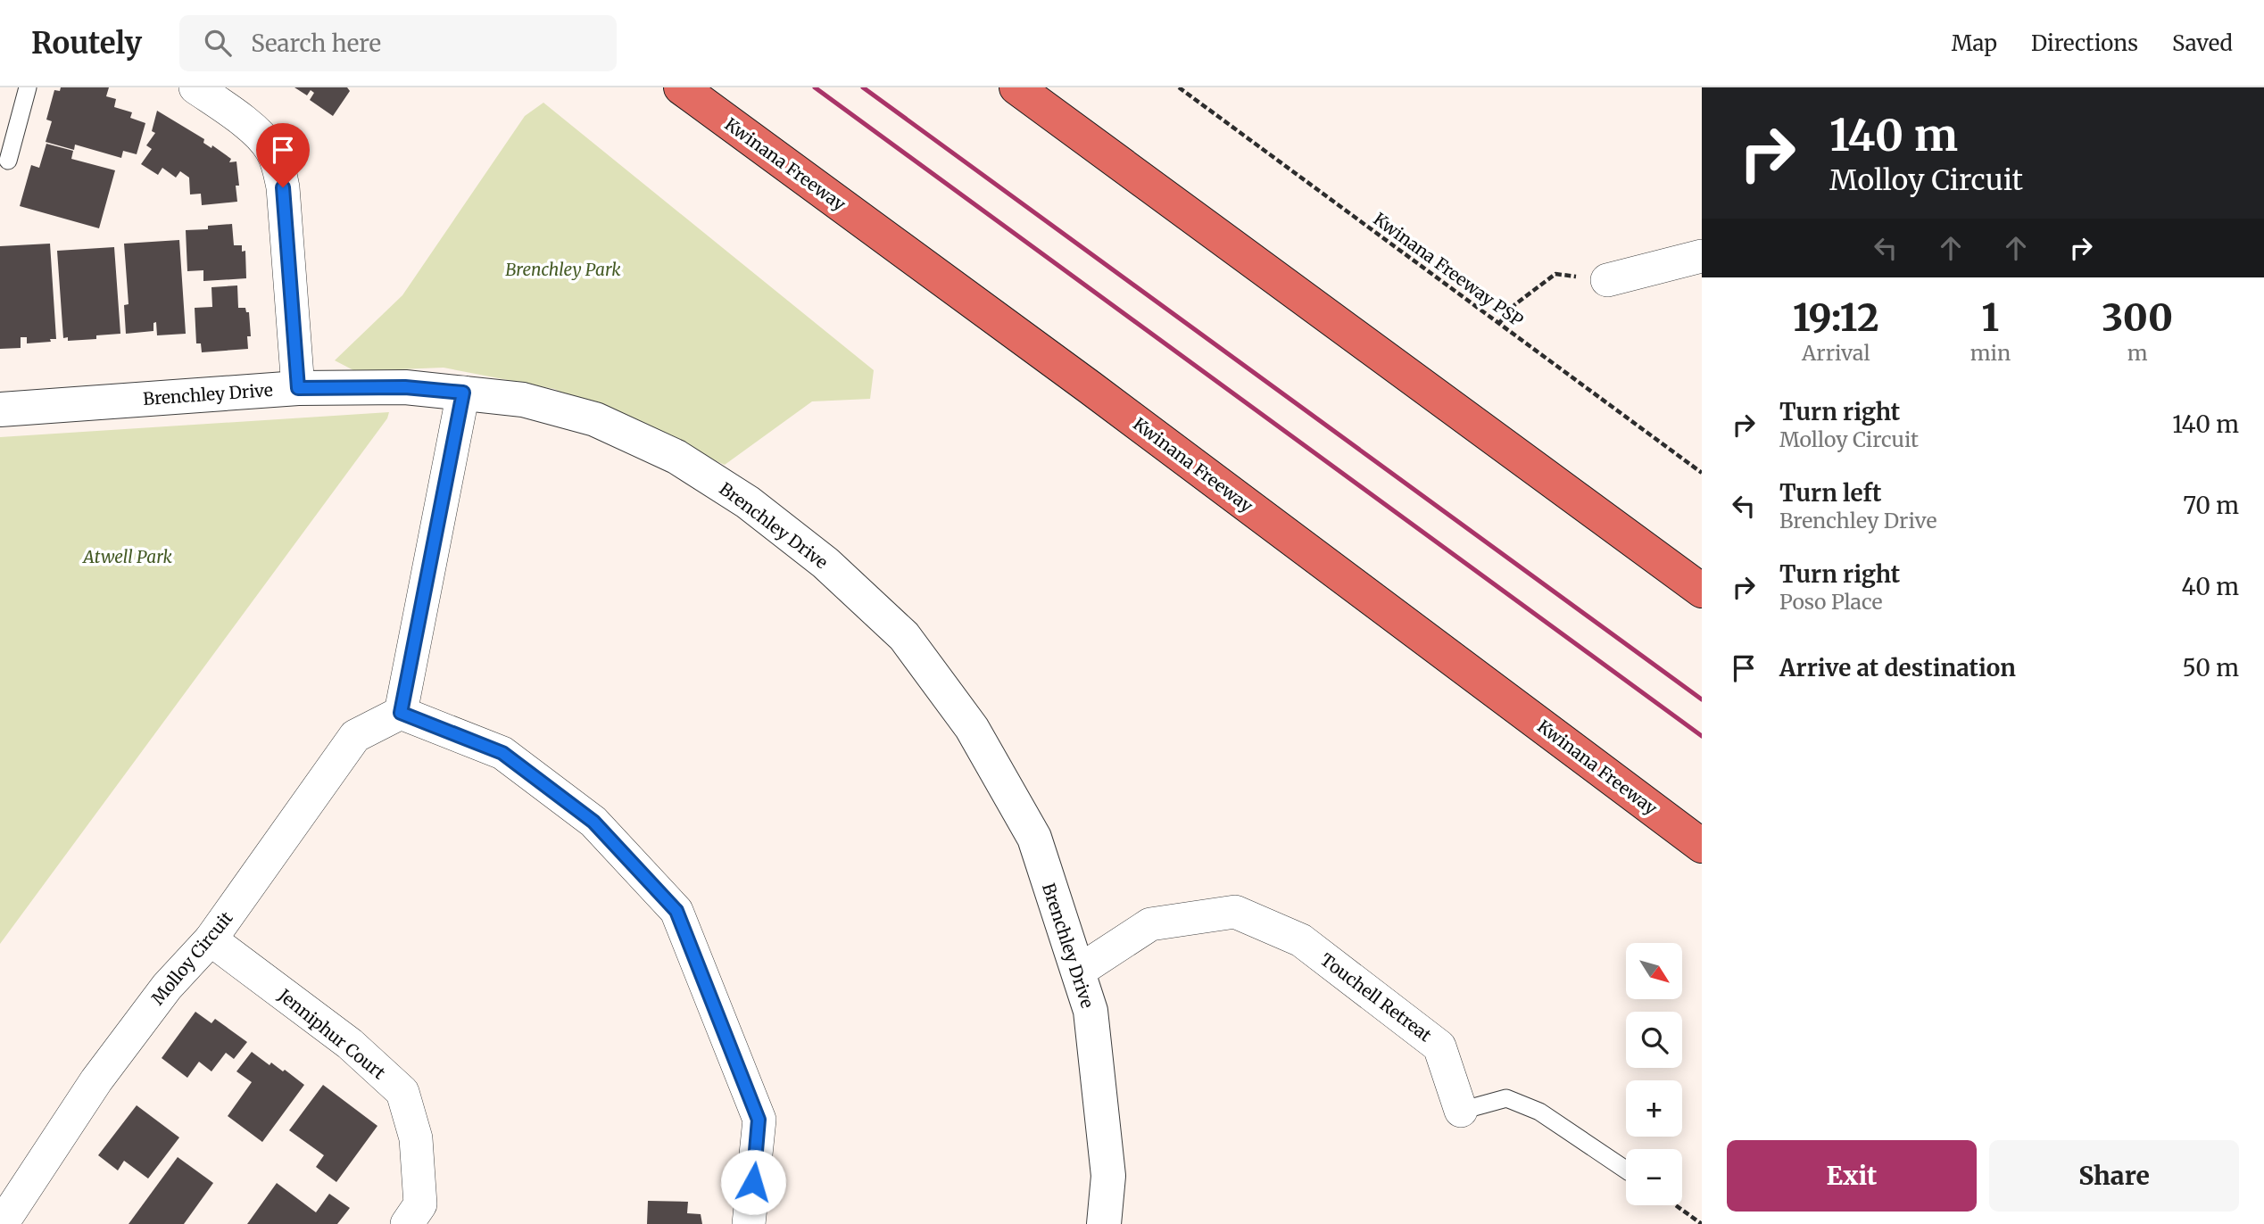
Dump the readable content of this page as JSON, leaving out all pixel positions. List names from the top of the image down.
{
  "streets": {
    "highway": ["Kwinana Freeway"],
    "street": [
      "Brenchley Drive",
      "Molloy Circuit",
      "Touchell Retreat",
      "Jenniphur Court"
    ],
    "path": ["Kwinana Freeway PSP"]
  },
  "crossings": [
    ["Brenchley Drive", "Touchell Retreat"],
    ["Molloy Circuit", "Jenniphur Court"]
  ],
  "parks": ["Brenchley Park", "Atwell Park"],
  "north": "bottom right",
  "page": {
    "header": "Routely",
    "search": "Search here",
    "nav": ["Map", "Directions", "Saved"],
    "turn": ["140 m", "Molloy Circuit"],
    "eta": [
      "19:12",
      "Arrival",
      "1",
      "min",
      "300",
      "m"
    ],
    "list": [
      {
        "name": "Turn right",
        "note": "Molloy Circuit",
        "value": "140 m"
      },
      {
        "name": "Turn left",
        "note": "Brenchley Drive",
        "value": "70 m"
      },
      {
        "name": "Turn right",
        "note": "Poso Place",
        "value": "40 m"
      },
      {
        "name": "Arrive at destination",
        "value": "50 m"
      }
    ],
    "map_buttons": ["+", "−"],
    "buttons": ["Exit", "Share"]
  }
}
